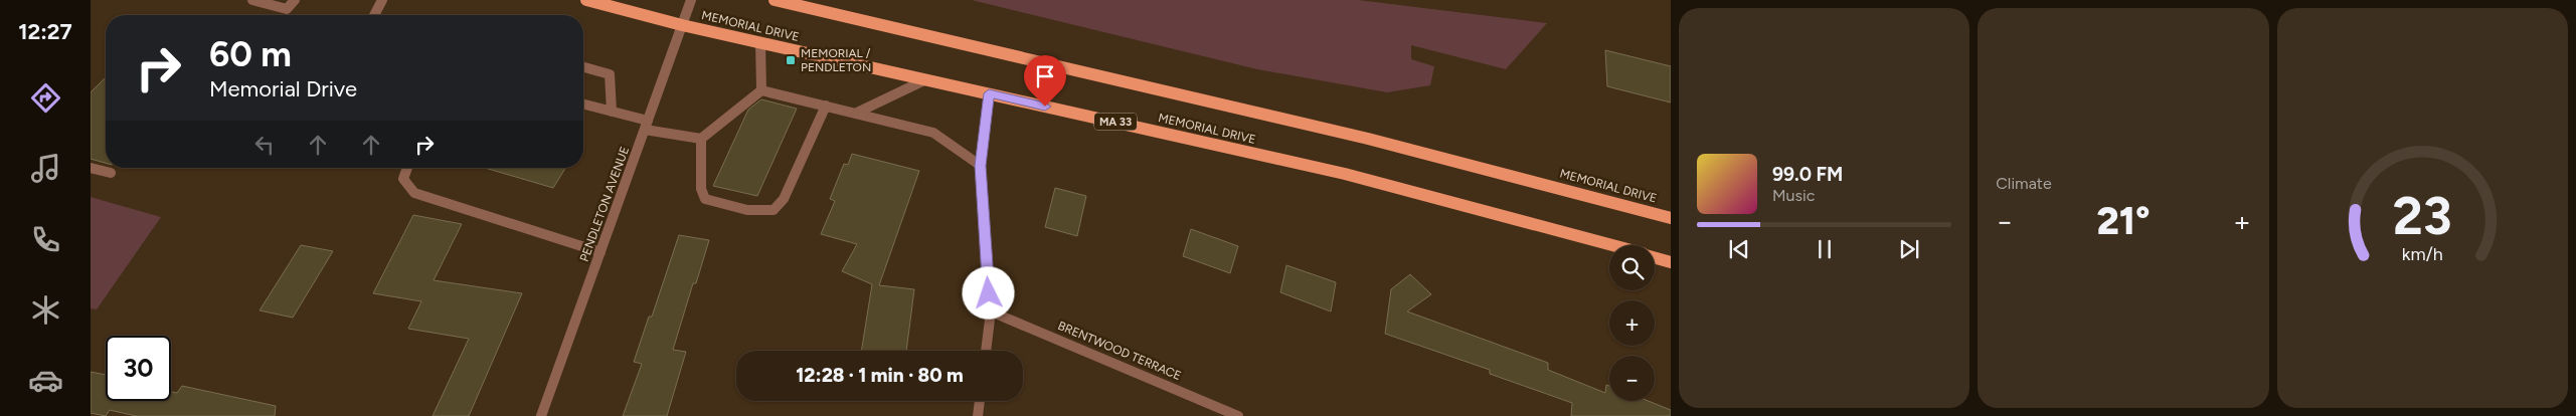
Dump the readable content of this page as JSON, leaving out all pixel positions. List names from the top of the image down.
{
  "streets": {
    "main road": ["MEMORIAL DRIVE", "MA 33"],
    "street": ["PENDLETON AVENUE", "BRENTWOOD TERRACE"]
  },
  "crossings": [
    ["MEMORIAL DRIVE", "PENDLETON AVENUE"]
  ],
  "places": {
    "transit": ["MEMORIAL / PENDLETON"]
  },
  "page": {
    "tabs": "12:27",
    "tile": "Climate",
    "turn": ["60 m", "Memorial Drive"],
    "song": ["99.0 FM", "Music"],
    "heat": ["−", "21°", "+"],
    "map_buttons": ["+", "−"],
    "limit": "30",
    "trip": "12:28 · 1 min · 80 m",
    "gauge": ["23", "km/h"]
  }
}
